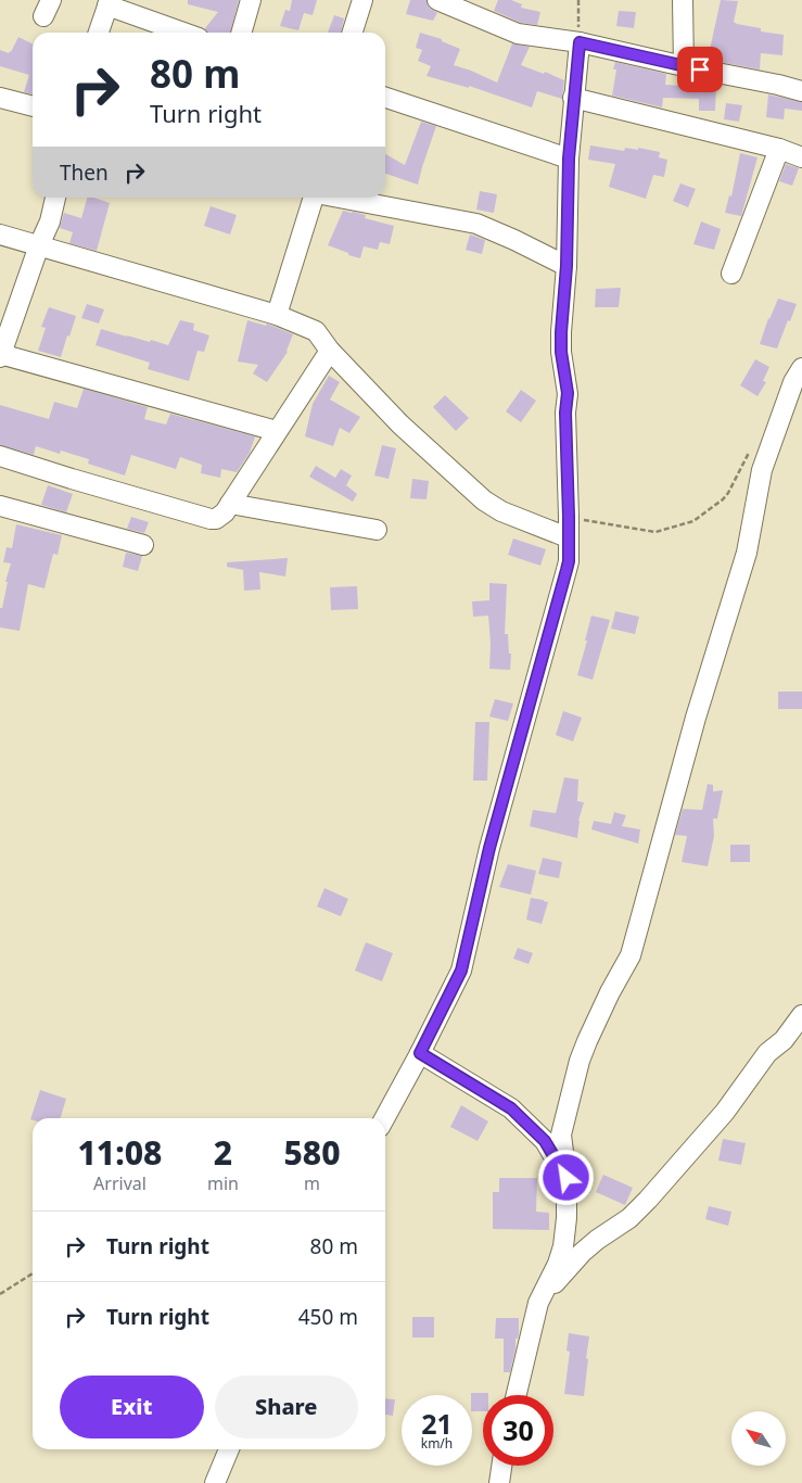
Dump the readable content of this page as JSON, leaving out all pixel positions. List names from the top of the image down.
{
  "north": "top left",
  "page": {
    "turn": ["80 m", "Turn right"],
    "then": "Then",
    "eta": [
      "11:08",
      "Arrival",
      "2",
      "min",
      "580",
      "m"
    ],
    "list": [
      {
        "name": "Turn right",
        "value": "80 m"
      },
      {
        "name": "Turn right",
        "value": "450 m"
      }
    ],
    "buttons": ["Exit", "Share"],
    "speed": "21 km/h",
    "limit": "30"
  }
}
